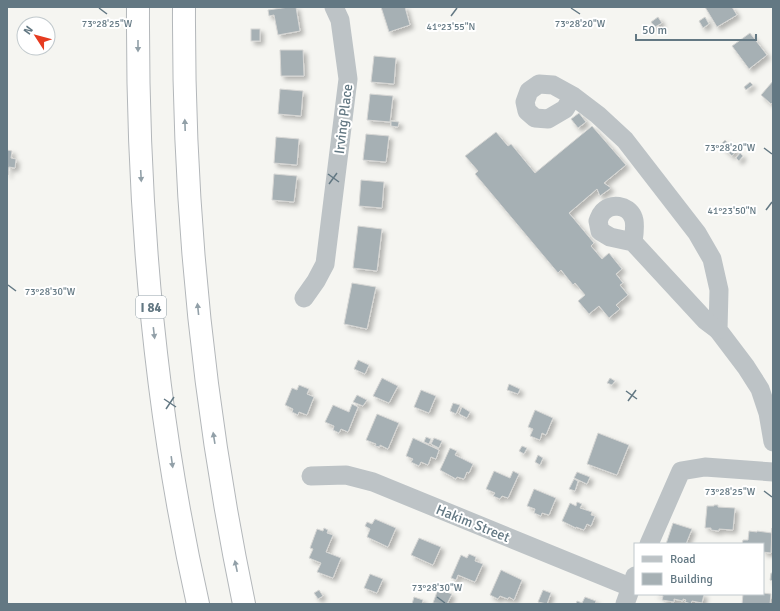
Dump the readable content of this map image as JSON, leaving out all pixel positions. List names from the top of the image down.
{
  "streets": {
    "highway": ["I 84"],
    "street": ["Irving Place", "Hakim Street"]
  },
  "legend": ["Road", "Building"],
  "scale_bar": "50 m",
  "north": "top left",
  "coordinates": [
    "73°28'25\"W",
    "73°28'20\"W",
    "41°23'55\"N",
    "41°23'50\"N",
    "73°28'30\"W"
  ]
}
